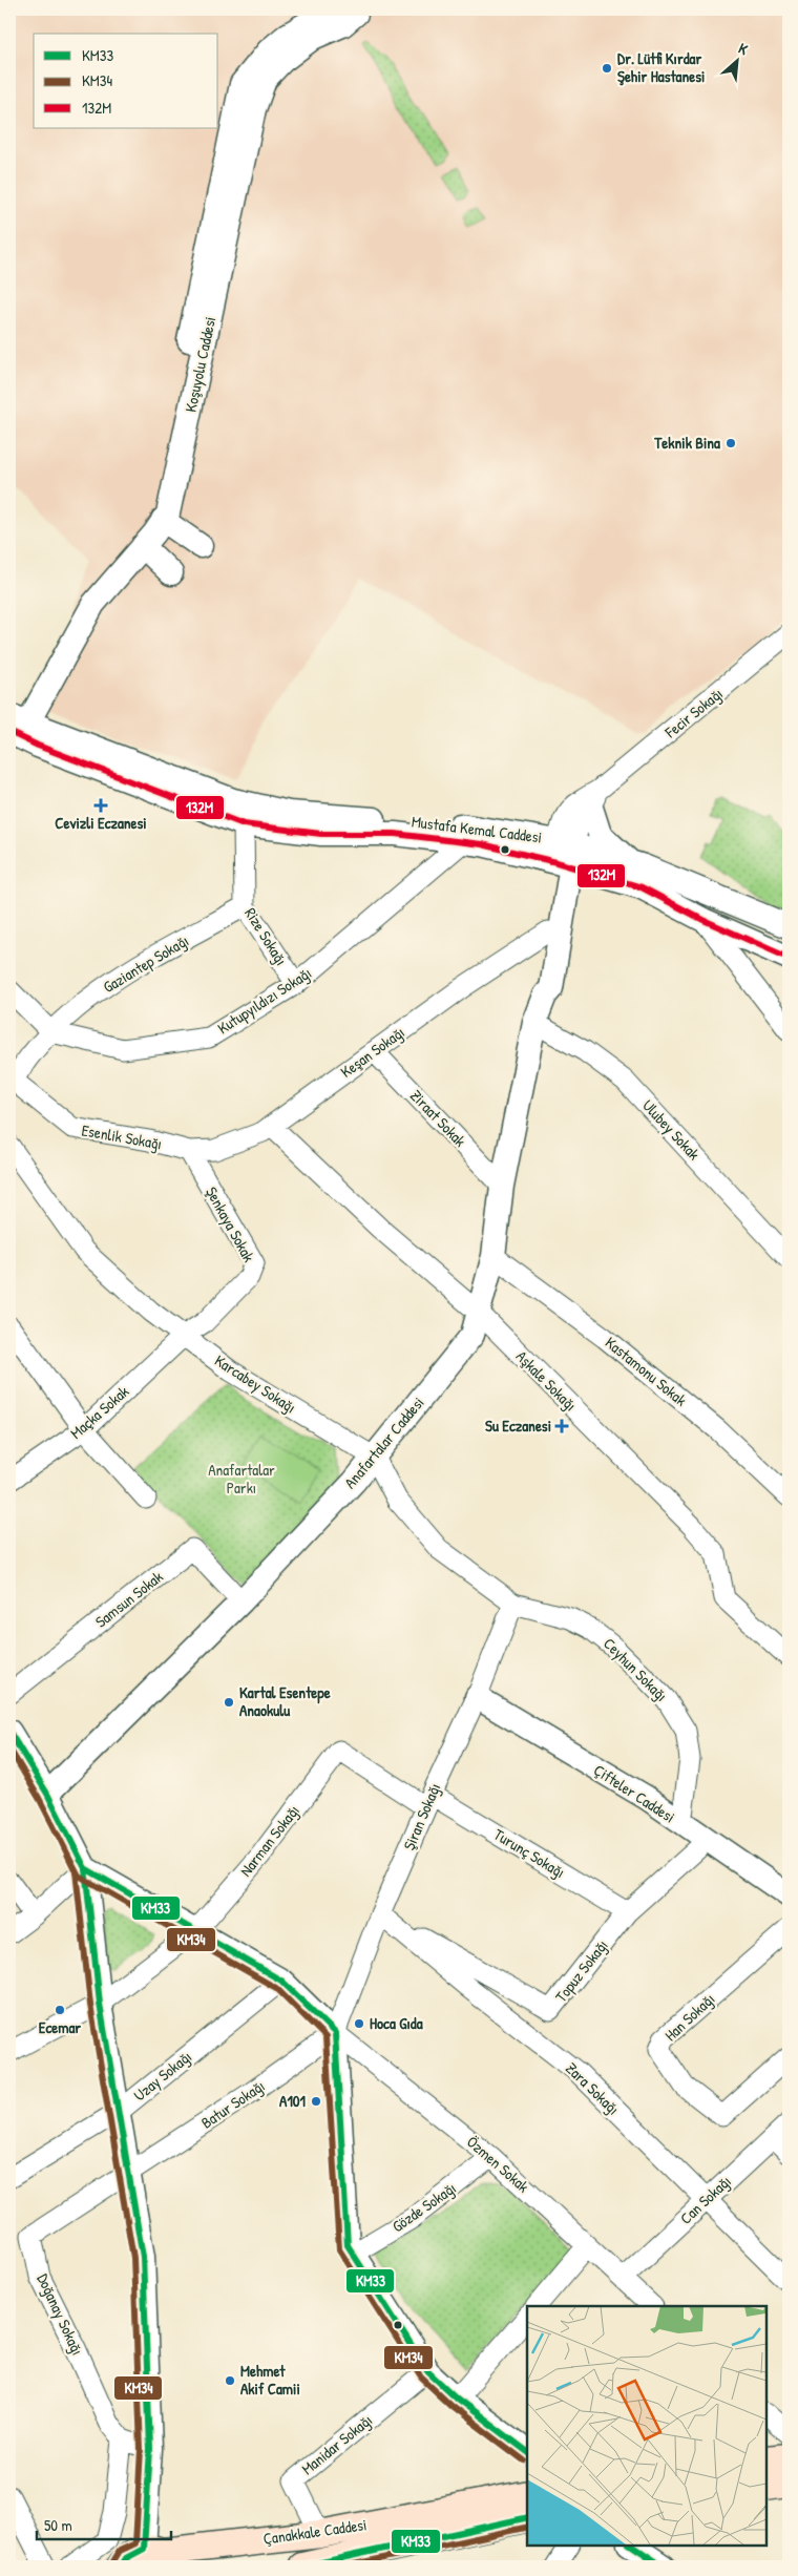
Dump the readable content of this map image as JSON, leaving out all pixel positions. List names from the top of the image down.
{
  "streets": {
    "main road": ["Çanakkale Caddesi"],
    "street": [
      "Koşuyolu Caddesi",
      "Fecir Sokağı",
      "Mustafa Kemal Caddesi",
      "Rize Sokağı",
      "Gaziantep Sokağı",
      "Kutupyıldızı Sokağı",
      "Keşan Sokağı",
      "Ziraat Sokak",
      "Ulubey Sokak",
      "Esenlik Sokağı",
      "Şenkaya Sokak",
      "Kastamonu Sokak",
      "Aşkale Sokağı",
      "Karcabey Sokağı",
      "Maçka Sokak",
      "Anafartalar Caddesi",
      "Samsun Sokak",
      "Ceyhun Sokağı",
      "Çifteler Caddesi",
      "Şiran Sokağı",
      "Narman Sokağı",
      "Turunç Sokağı",
      "Topuz Sokağı",
      "Han Sokağı",
      "Uzay Sokağı",
      "Zara Sokağı",
      "Batur Sokağı",
      "Özmen Sokak",
      "Can Sokağı",
      "Gözde Sokağı",
      "Doğanay Sokağı",
      "Manidar Sokağı"
    ]
  },
  "crossings": [
    ["Koşuyolu Caddesi", "Mustafa Kemal Caddesi"],
    ["Fecir Sokağı", "Mustafa Kemal Caddesi"],
    ["Fecir Sokağı", "Anafartalar Caddesi"],
    ["Mustafa Kemal Caddesi", "Rize Sokağı"],
    ["Mustafa Kemal Caddesi", "Kutupyıldızı Sokağı"],
    ["Mustafa Kemal Caddesi", "Anafartalar Caddesi"],
    ["Rize Sokağı", "Gaziantep Sokağı"],
    ["Rize Sokağı", "Kutupyıldızı Sokağı"],
    ["Gaziantep Sokağı", "Kutupyıldızı Sokağı"],
    ["Gaziantep Sokağı", "Esenlik Sokağı"],
    ["Keşan Sokağı", "Ziraat Sokak"],
    ["Keşan Sokağı", "Esenlik Sokağı"],
    ["Keşan Sokağı", "Şenkaya Sokak"],
    ["Keşan Sokağı", "Aşkale Sokağı"],
    ["Keşan Sokağı", "Anafartalar Caddesi"],
    ["Ziraat Sokak", "Anafartalar Caddesi"],
    ["Ulubey Sokak", "Anafartalar Caddesi"],
    ["Esenlik Sokağı", "Şenkaya Sokak"],
    ["Şenkaya Sokak", "Karcabey Sokağı"],
    ["Şenkaya Sokak", "Maçka Sokak"],
    ["Kastamonu Sokak", "Anafartalar Caddesi"],
    ["Aşkale Sokağı", "Anafartalar Caddesi"],
    ["Karcabey Sokağı", "Maçka Sokak"],
    ["Karcabey Sokağı", "Anafartalar Caddesi"],
    ["Anafartalar Caddesi", "Samsun Sokak"],
    ["Ceyhun Sokağı", "Çifteler Caddesi"],
    ["Ceyhun Sokağı", "Şiran Sokağı"],
    ["Çifteler Caddesi", "Şiran Sokağı"],
    ["Çifteler Caddesi", "Topuz Sokağı"],
    ["Şiran Sokağı", "Turunç Sokağı"],
    ["Şiran Sokağı", "Topuz Sokağı"],
    ["Şiran Sokağı", "Zara Sokağı"],
    ["Şiran Sokağı", "Batur Sokağı"],
    ["Şiran Sokağı", "Özmen Sokak"],
    ["Narman Sokağı", "Turunç Sokağı"],
    ["Turunç Sokağı", "Topuz Sokağı"],
    ["Topuz Sokağı", "Zara Sokağı"],
    ["Zara Sokağı", "Can Sokağı"],
    ["Batur Sokağı", "Özmen Sokak"],
    ["Batur Sokağı", "Doğanay Sokağı"],
    ["Özmen Sokak", "Can Sokağı"],
    ["Özmen Sokak", "Gözde Sokağı"],
    ["Manidar Sokağı", "Çanakkale Caddesi"]
  ],
  "parks": ["Anafartalar Parkı"],
  "places": {
    "other": [
      "Dr. Lütfi Kırdar Şehir Hastanesi",
      "Teknik Bina",
      "Kartal Esentepe Anaokulu",
      "Ecemar",
      "Hoca Gıda",
      "A101",
      "Mehmet Akif Camii"
    ],
    "health": ["Cevizli Eczanesi", "Su Eczanesi"]
  },
  "lines": ["transit line 132M", "transit line KM33", "transit line KM34"],
  "legend": ["KM33", "KM34", "132M"],
  "scale_bar": "50 m",
  "north": "top right"
}
